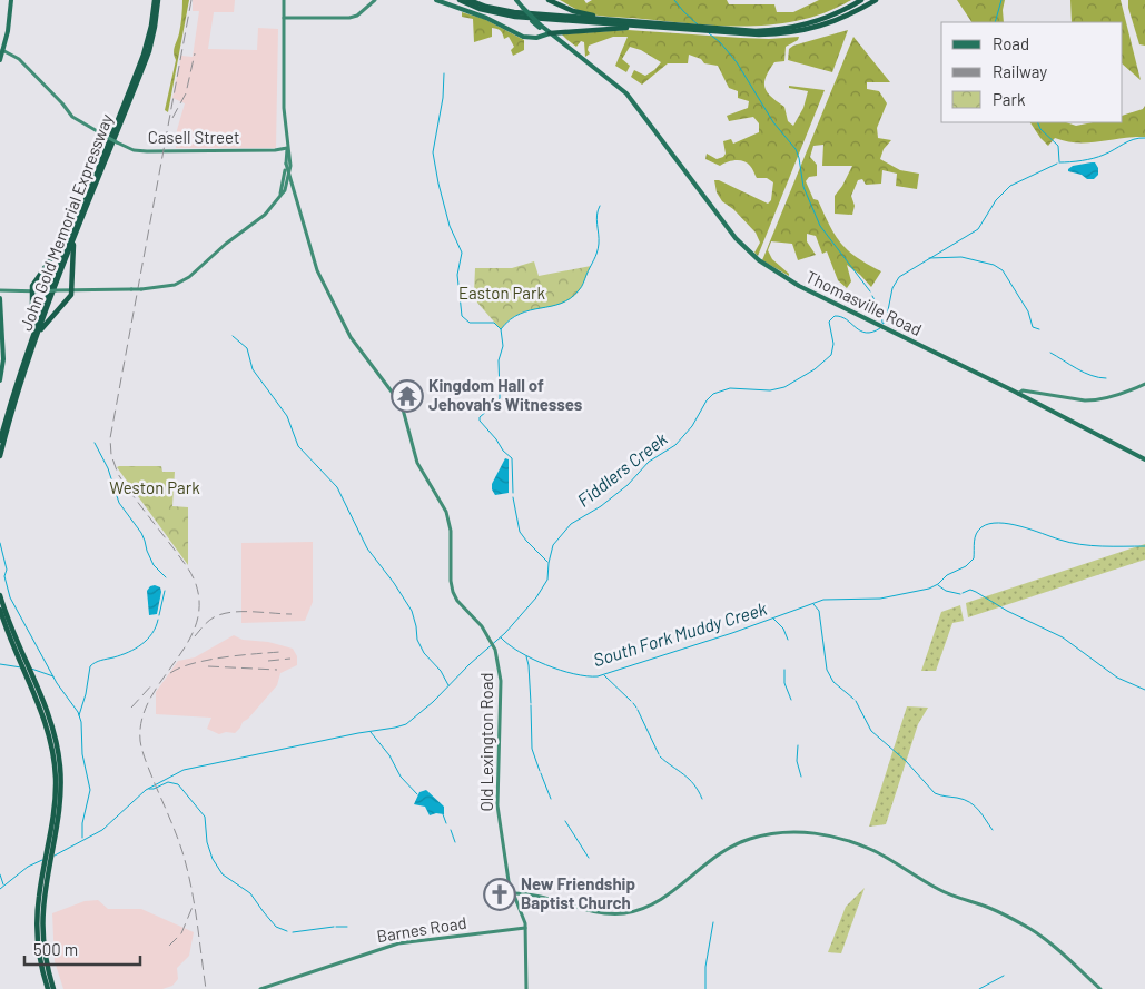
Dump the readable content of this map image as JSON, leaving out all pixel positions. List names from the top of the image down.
{
  "streets": {
    "highway": ["John Gold Memorial Expressway"],
    "main road": ["Thomasville Road"],
    "street": ["Casell Street", "Old Lexington Road", "Barnes Road"]
  },
  "crossings": [
    ["Casell Street", "Old Lexington Road"],
    ["Old Lexington Road", "Barnes Road"]
  ],
  "water": ["Fiddlers Creek", "South Fork Muddy Creek"],
  "parks": ["Easton Park", "Weston Park"],
  "places": {
    "temple": ["Kingdom Hall of Jehovah’s Witnesses"],
    "church": ["New Friendship Baptist Church"]
  },
  "legend": ["Road", "Railway", "Park"],
  "scale_bar": "500 m"
}
